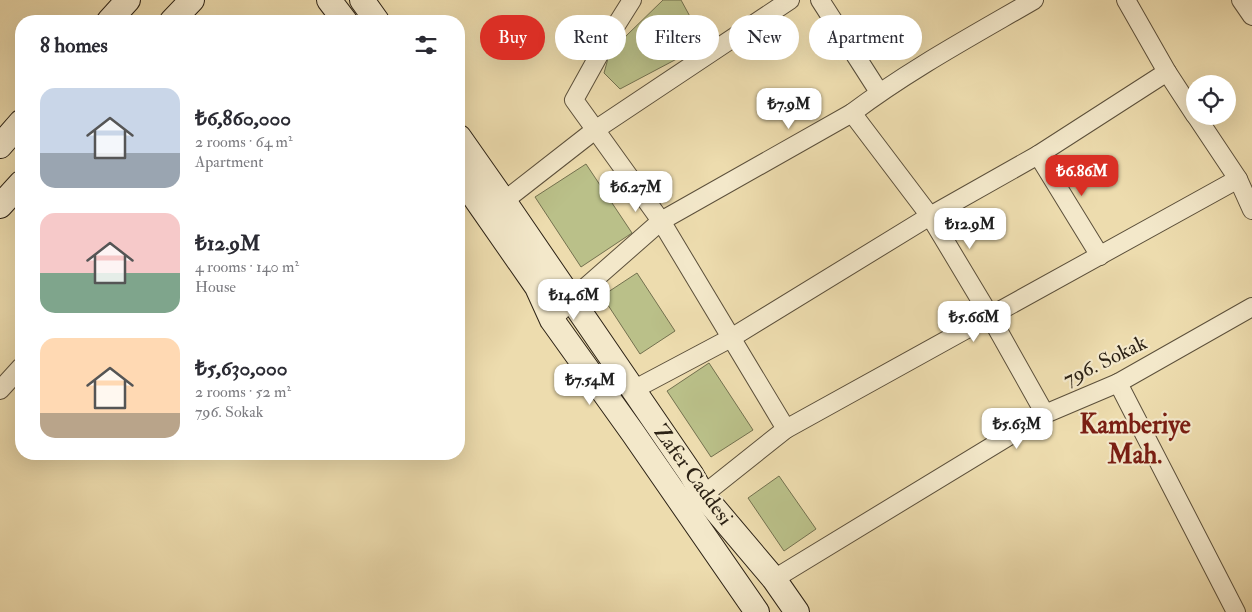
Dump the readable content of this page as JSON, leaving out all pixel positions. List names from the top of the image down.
{
  "streets": {
    "main road": ["Zafer Caddesi"],
    "street": ["796. Sokak"]
  },
  "crossings": [
    ["796. Sokak", "Zafer Caddesi"]
  ],
  "districts": ["Kamberiye Mah."],
  "page": {
    "chip": [
      "Buy",
      "Rent",
      "Filters",
      "New",
      "Apartment"
    ],
    "heading": "8 homes",
    "list": [
      {
        "name": "₺6,860,000",
        "note": "2 rooms · 64 m² · Apartment"
      },
      {
        "name": "₺12.9M",
        "note": "4 rooms · 140 m² · House"
      },
      {
        "name": "₺5,630,000",
        "note": "2 rooms · 52 m² · 796. Sokak"
      }
    ],
    "price": [
      "₺7.9M",
      "₺6.86M",
      "₺6.27M",
      "₺12.9M",
      "₺14.6M",
      "₺5.66M",
      "₺7.54M",
      "₺5.63M"
    ]
  }
}
